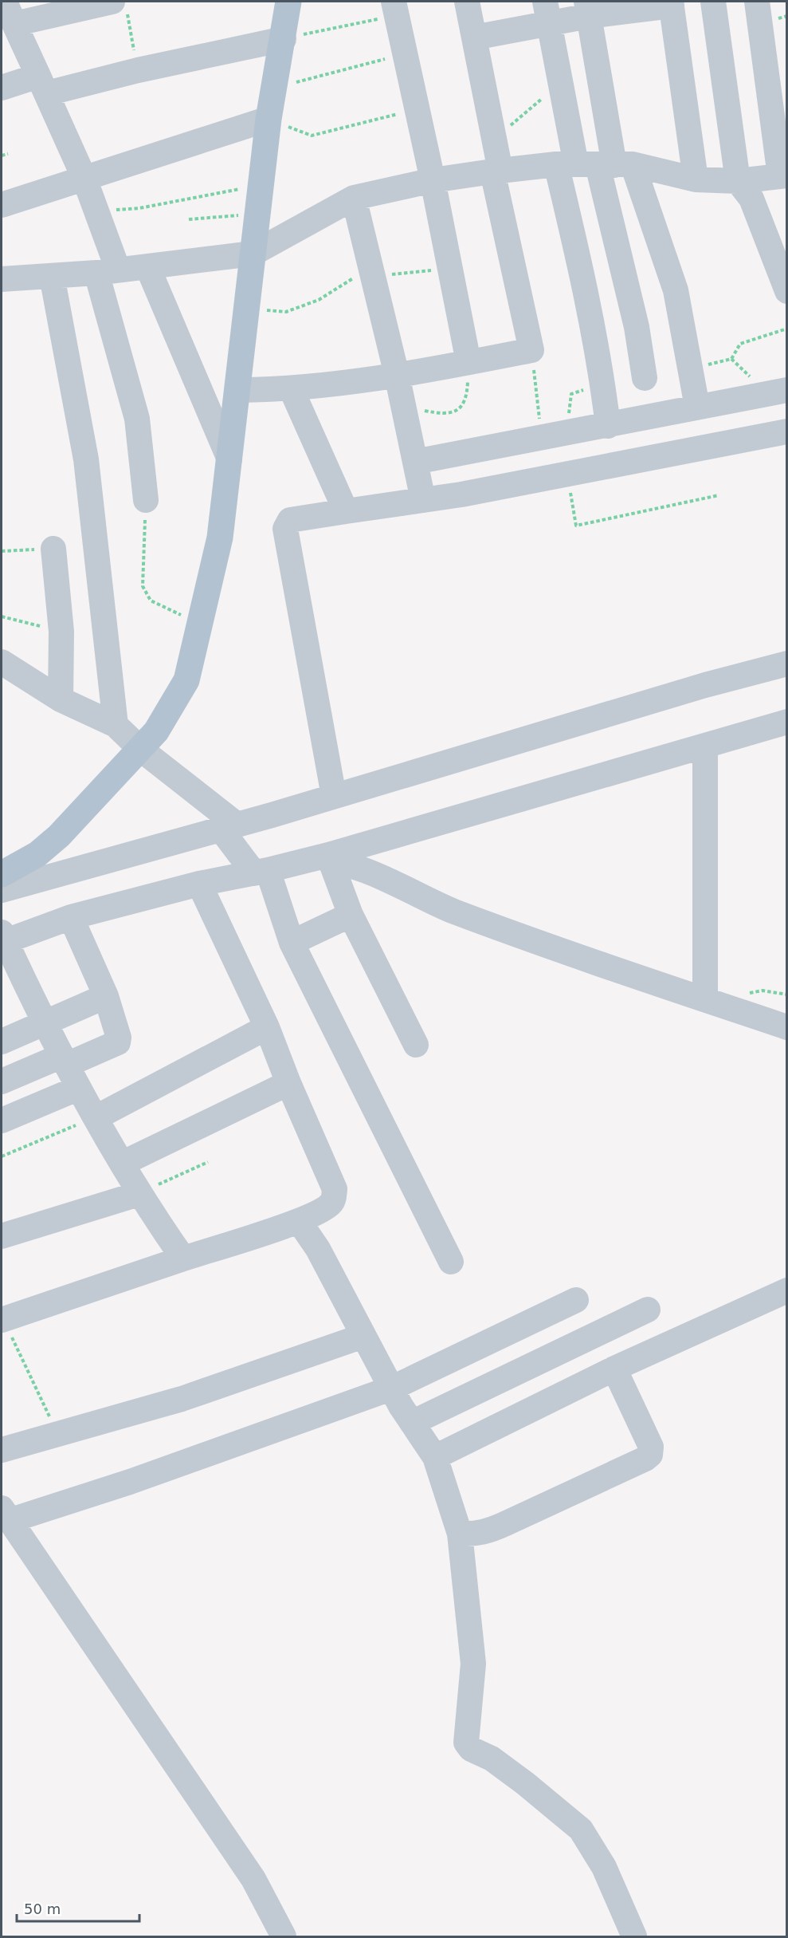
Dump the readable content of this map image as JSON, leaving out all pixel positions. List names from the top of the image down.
{
  "scale_bar": "50 m"
}
